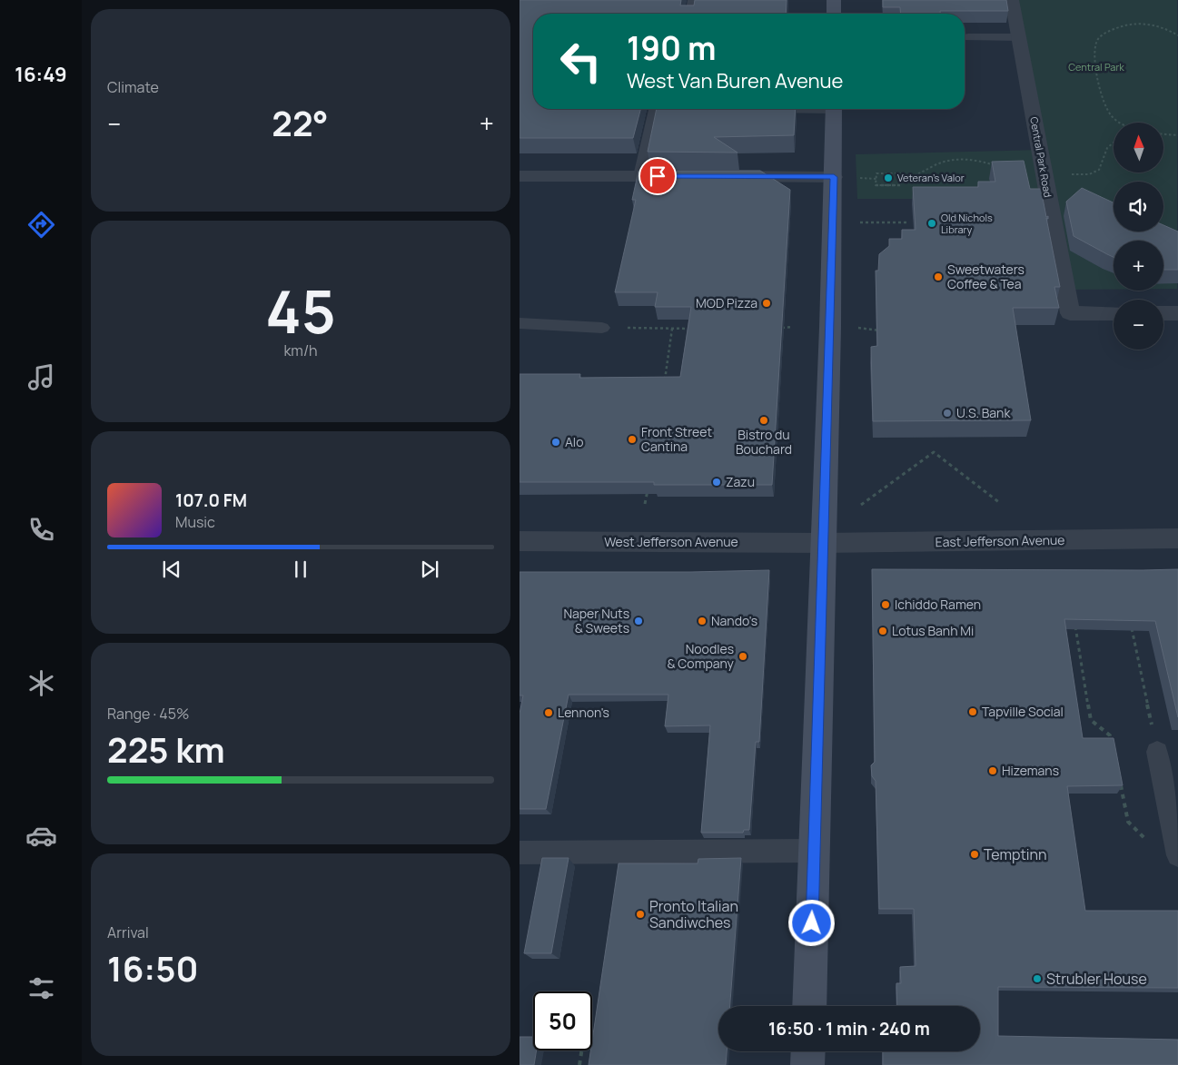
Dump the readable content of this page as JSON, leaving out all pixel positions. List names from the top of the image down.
{
  "streets": {
    "street": ["Central Park Road", "East Jefferson Avenue", "West Jefferson Avenue"]
  },
  "crossings": [
    ["East Jefferson Avenue", "West Jefferson Avenue"]
  ],
  "parks": ["Central Park"],
  "places": [
    "Veteran's Valor",
    "Old Nichols Library",
    "Sweetwaters Coffee & Tea",
    "MOD Pizza",
    "U.S. Bank",
    "Bistro du Bouchard",
    "Front Street Cantina",
    "Alo",
    "Zazu",
    "Ichiddo Ramen",
    "Naper Nuts & Sweets",
    "Nando's",
    "Lotus Banh Mi",
    "Noodles & Company",
    "Tapville Social",
    "Lennon's",
    "Hizemans",
    "Temptinn",
    "Pronto Italian Sandiwches",
    "Strubler House"
  ],
  "north": "top",
  "page": {
    "tabs": "16:49",
    "tile": [
      "Climate",
      ["45", "km/h"],
      ["Range · 45%", "225 km"],
      ["Arrival", "16:50"]
    ],
    "turn": ["190 m", "West Van Buren Avenue"],
    "heat": ["−", "22°", "+"],
    "map_buttons": ["+", "−"],
    "song": ["107.0 FM", "Music"],
    "limit": "50",
    "trip": "16:50 · 1 min · 240 m"
  }
}
